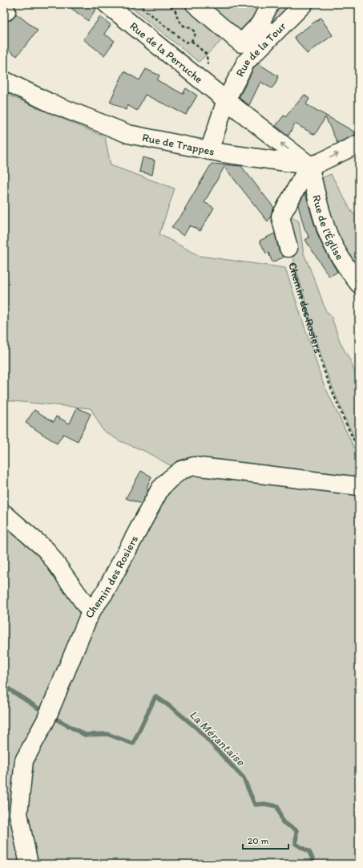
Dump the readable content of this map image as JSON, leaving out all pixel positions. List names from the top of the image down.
{
  "streets": {
    "street": [
      "Rue de la Tour",
      "Rue de la Perruche",
      "Rue de Trappes",
      "Rue de l'Église",
      "Chemin des Rosiers"
    ]
  },
  "crossings": [
    ["Rue de la Tour", "Rue de la Perruche"],
    ["Rue de la Tour", "Rue de Trappes"],
    ["Rue de Trappes", "Rue de l'Église"],
    ["Rue de Trappes", "Chemin des Rosiers"],
    ["Rue de l'Église", "Chemin des Rosiers"]
  ],
  "water": ["La Mérantaise"],
  "scale_bar": "20 m"
}
